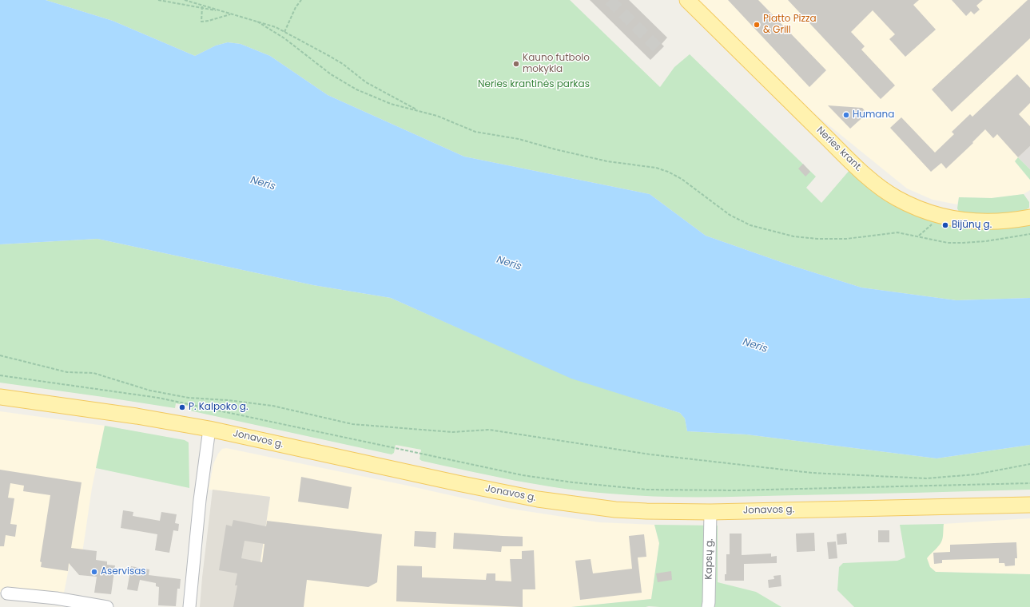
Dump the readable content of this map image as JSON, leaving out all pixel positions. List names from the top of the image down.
{
  "streets": {
    "main road": ["Neries krant.", "Jonavos g."],
    "street": ["Kapsų g."]
  },
  "crossings": [
    ["Jonavos g.", "Kapsų g."]
  ],
  "water": ["Neris"],
  "parks": ["Neries krantinės parkas"],
  "places": [
    "Piatto Pizza & Grill",
    "Kauno futbolo mokykla",
    "Humana",
    "Bijūnų g.",
    "P. Kalpoko g.",
    "Aservisas"
  ]
}
